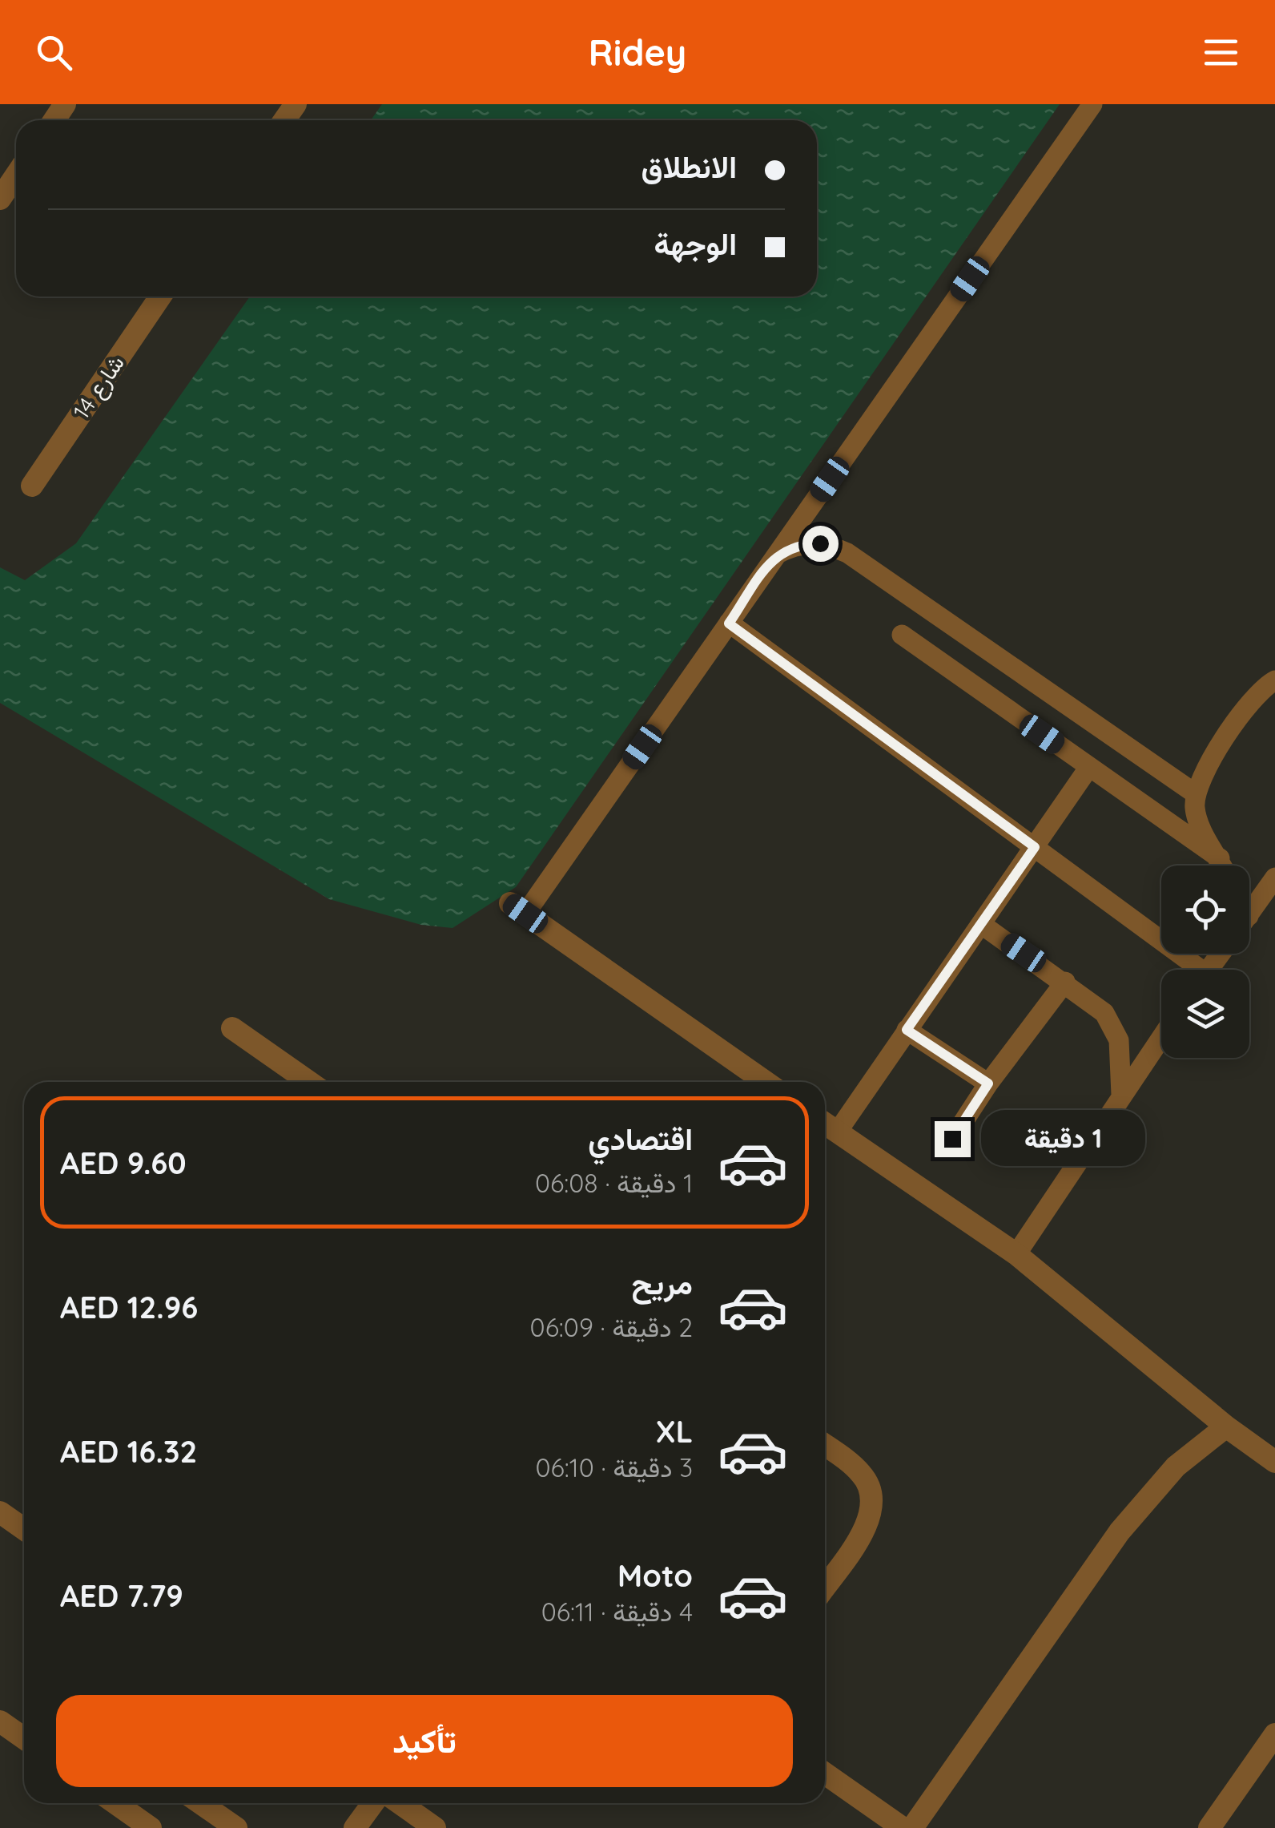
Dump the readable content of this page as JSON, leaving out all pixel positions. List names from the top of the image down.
{
  "streets": {
    "street": ["شارع 14"]
  },
  "page": {
    "header": "Ridey",
    "banner": ["الانطلاق", "الوجهة"],
    "list": [
      {
        "name": "اقتصادي",
        "note": "1 دقيقة · 06:08",
        "value": "AED 9.60"
      },
      {
        "name": "مريح",
        "note": "2 دقيقة · 06:09",
        "value": "AED 12.96"
      },
      {
        "name": "XL",
        "note": "3 دقيقة · 06:10",
        "value": "AED 16.32"
      },
      {
        "name": "Moto",
        "note": "4 دقيقة · 06:11",
        "value": "AED 7.79"
      }
    ],
    "bubble": "1 دقيقة",
    "buttons": "تأكيد"
  }
}
